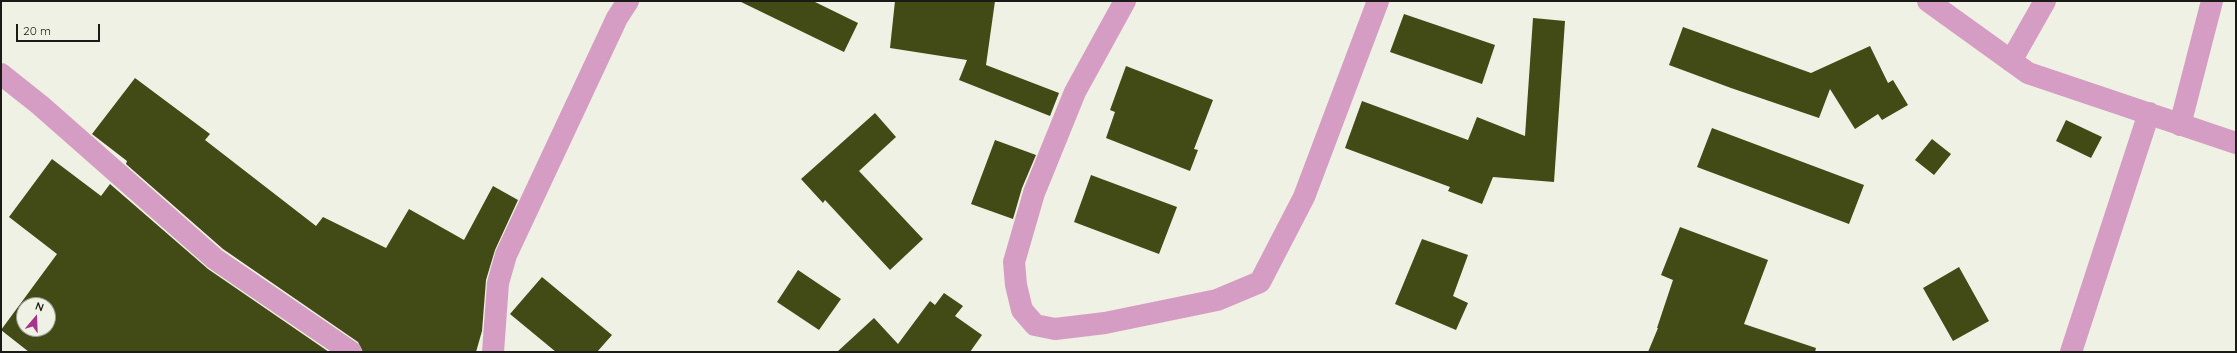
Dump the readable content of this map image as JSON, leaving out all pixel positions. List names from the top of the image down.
{
  "scale_bar": "20 m",
  "north": "top"
}
